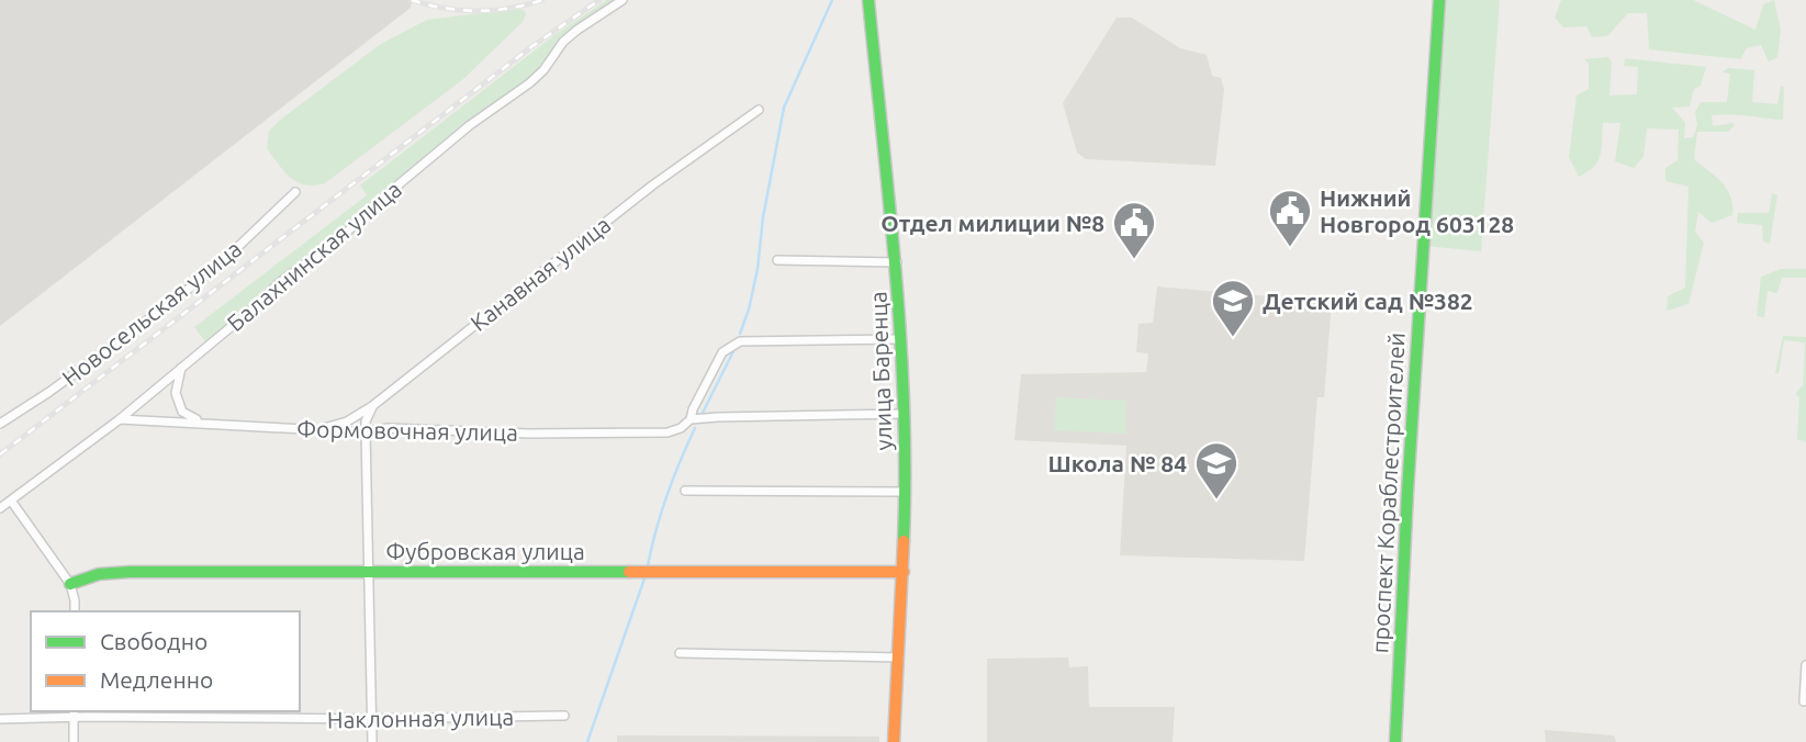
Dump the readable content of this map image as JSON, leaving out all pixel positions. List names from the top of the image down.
{
  "streets": {
    "street": [
      "Балахнинская улица",
      "Канавная улица",
      "Новосельская улица",
      "улица Баренца",
      "Формовочная улица",
      "проспект Кораблестроителей",
      "Фубровская улица",
      "Наклонная улица"
    ]
  },
  "crossings": [
    ["Балахнинская улица", "Формовочная улица"],
    ["Канавная улица", "Формовочная улица"],
    ["улица Баренца", "Формовочная улица"],
    ["улица Баренца", "Фубровская улица"]
  ],
  "places": {
    "public building": ["Нижний Новгород 603128", "Отдел милиции №8"],
    "school or university": ["Детский сад №382", "Школа № 84"]
  },
  "legend": ["Свободно", "Медленно"]
}
